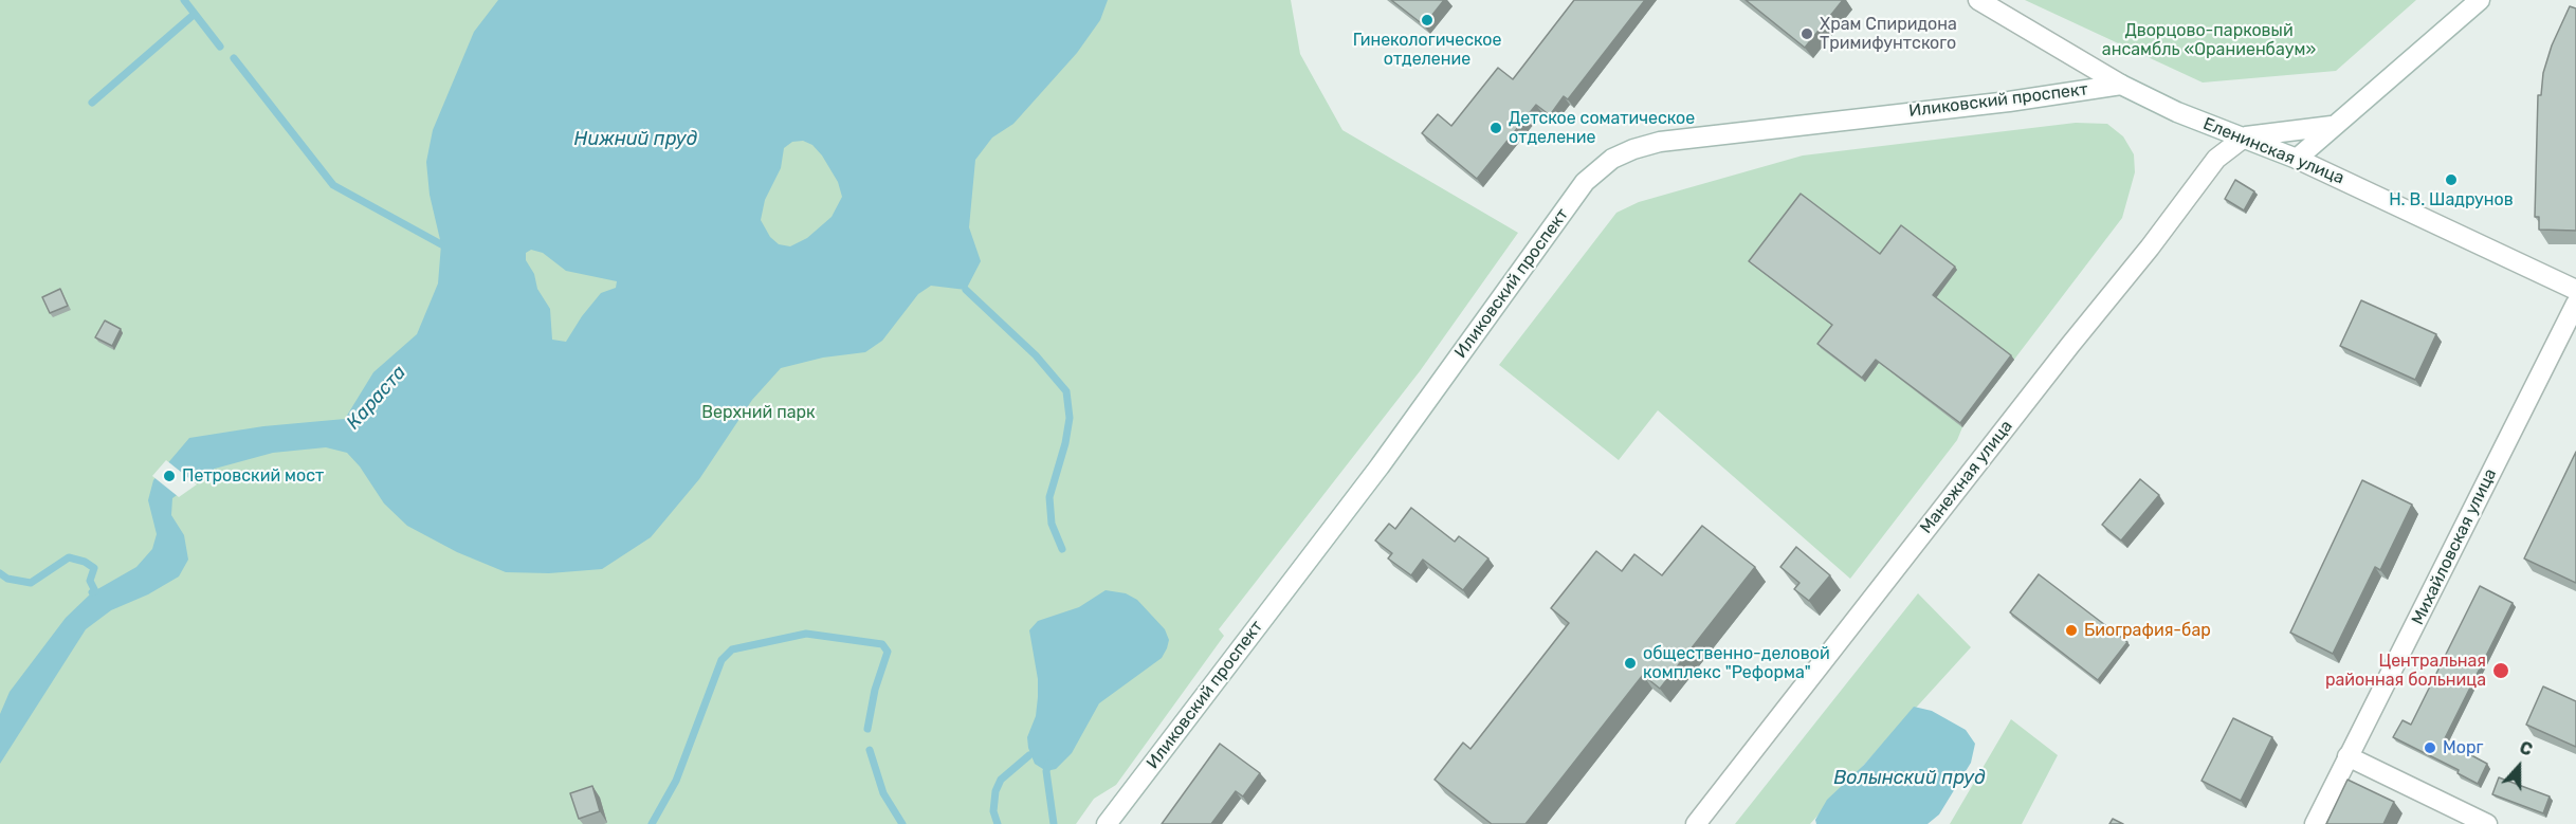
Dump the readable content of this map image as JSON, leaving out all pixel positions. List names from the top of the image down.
{
  "streets": {
    "street": [
      "Иликовский проспект",
      "Еленинская улица",
      "Манежная улица",
      "Михайловская улица"
    ]
  },
  "crossings": [
    ["Иликовский проспект", "Еленинская улица"],
    ["Еленинская улица", "Манежная улица"]
  ],
  "water": ["Нижний пруд", "Караста", "Волынский пруд"],
  "parks": ["Дворцово-парковый ансамбль «Ораниенбаум»", "Верхний парк"],
  "places": [
    "Гинекологическое отделение",
    "Храм Спиридона Тримифунтского",
    "Детское соматическое отделение",
    "Н. В. Шадрунов",
    "Петровский мост",
    "Биография-бар",
    "oбщеcтвенно-деловoй кoмплeкc \"Peфoрма\"",
    "Центральная районная больница",
    "Морг"
  ],
  "north": "top"
}
